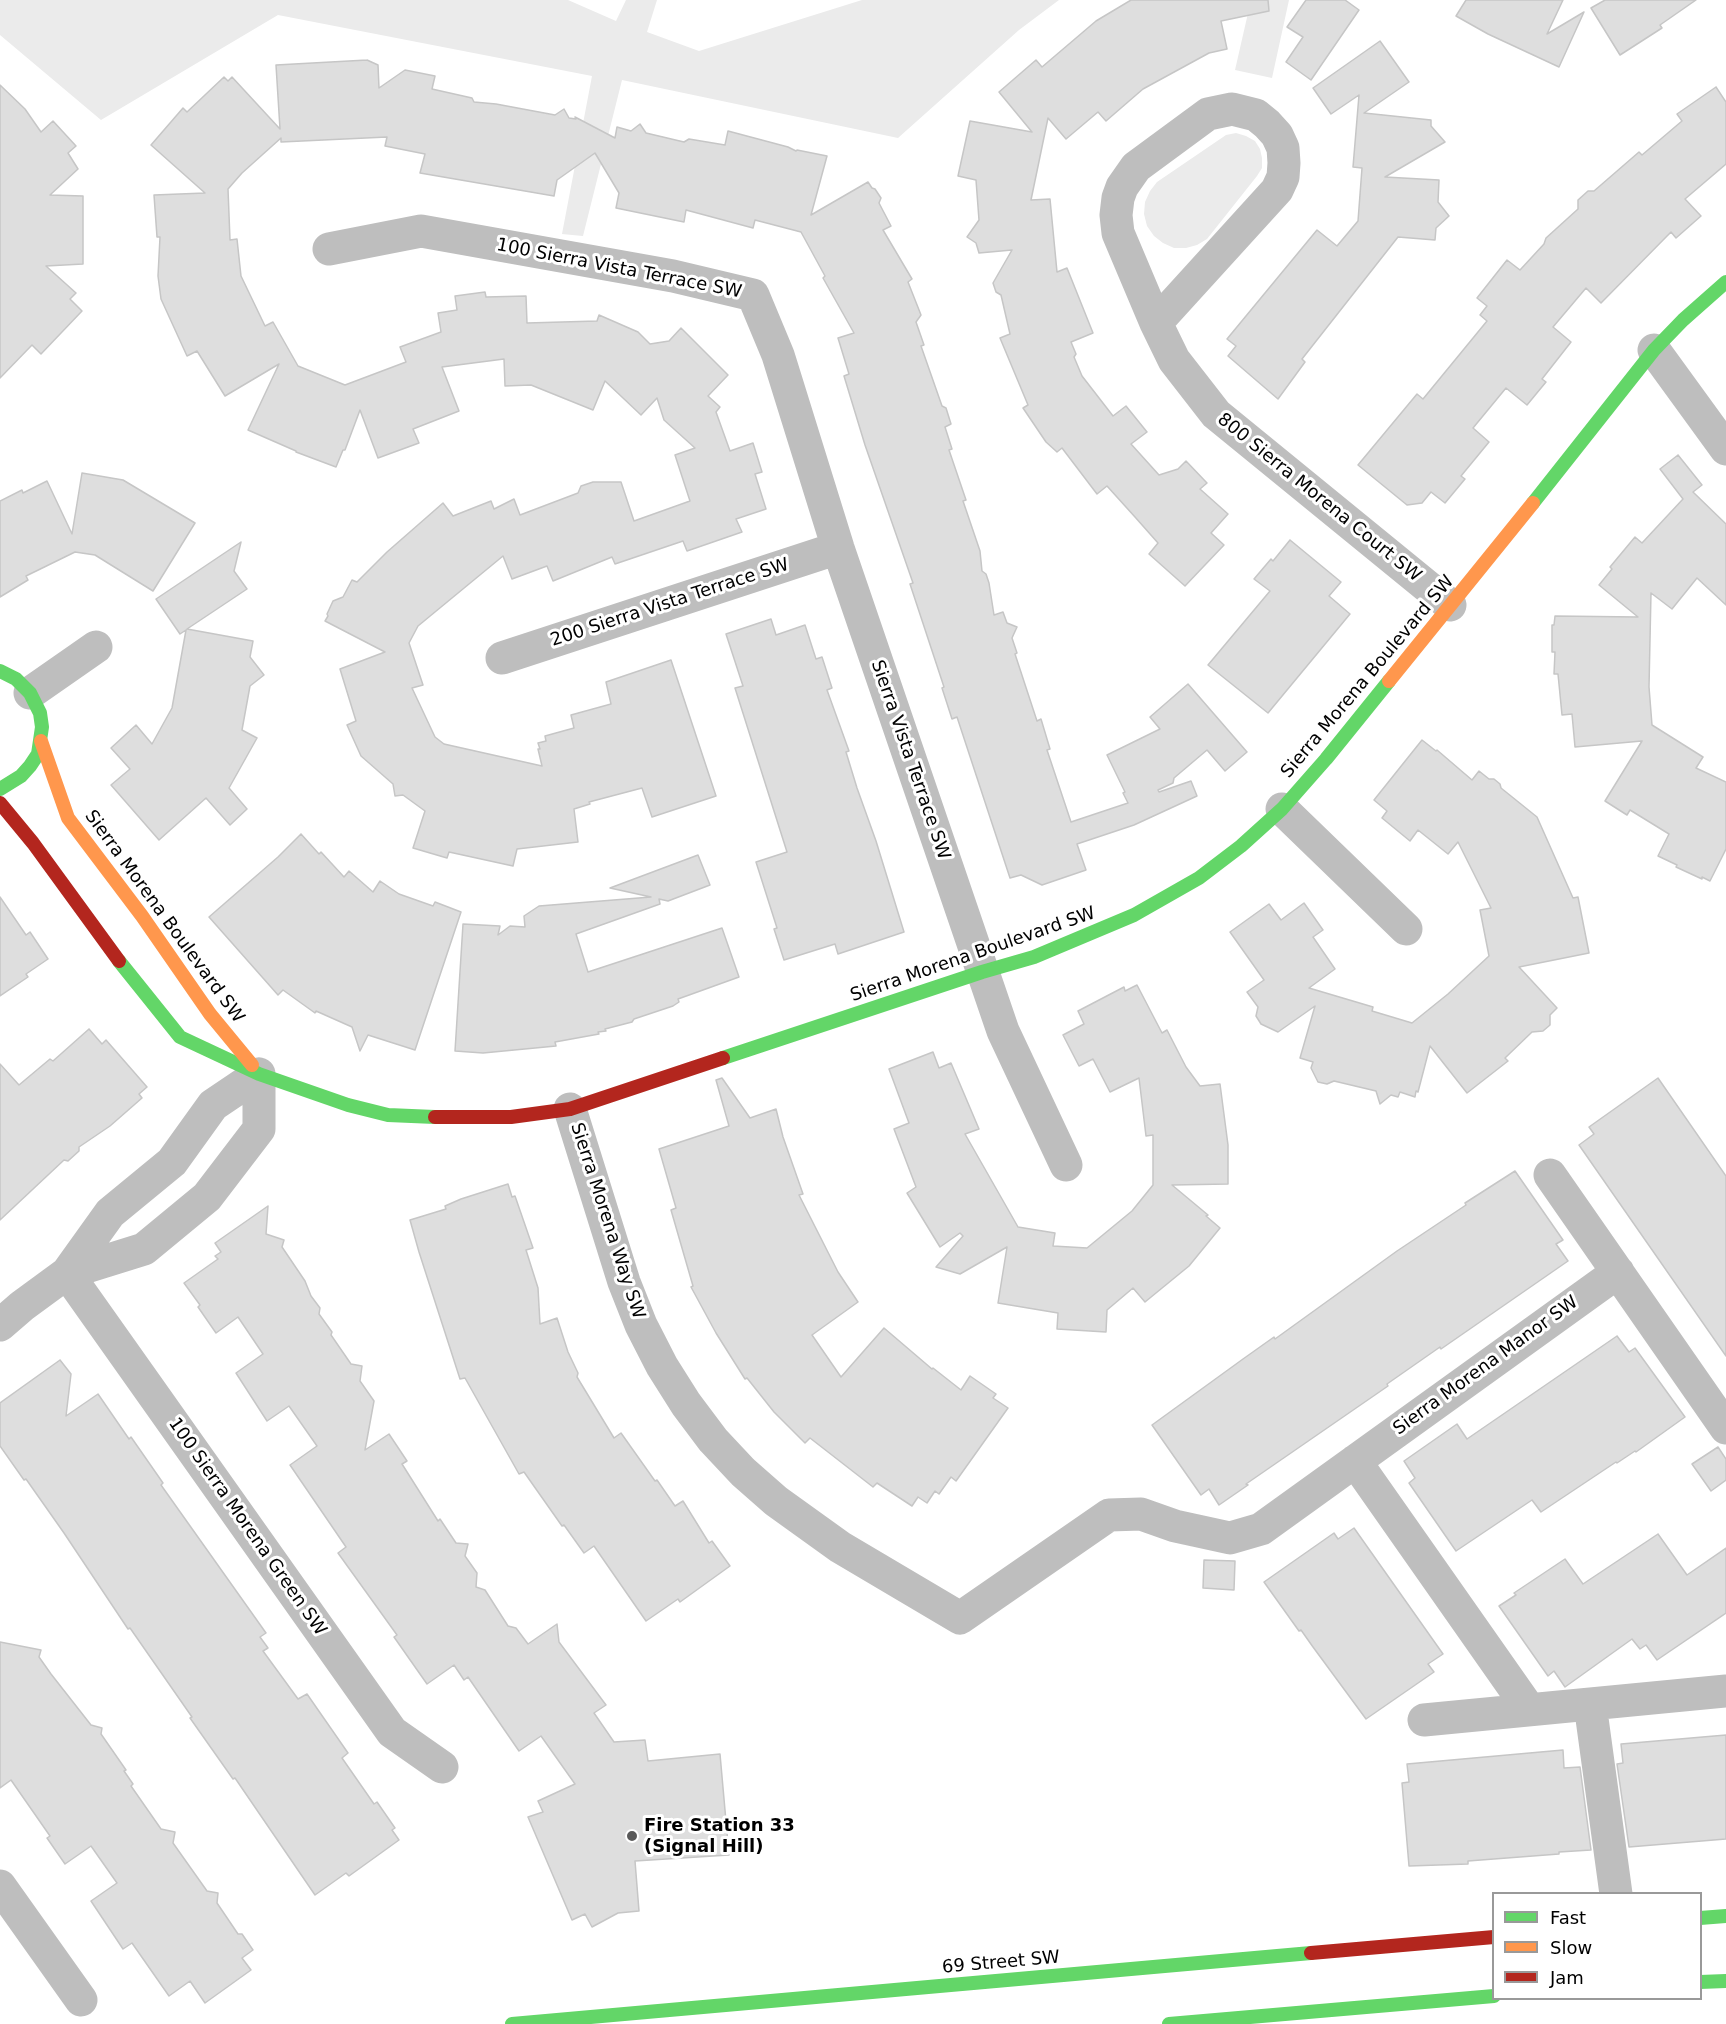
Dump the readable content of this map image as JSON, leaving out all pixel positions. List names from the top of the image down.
{
  "streets": {
    "street": [
      "100 Sierra Vista Terrace SW",
      "800 Sierra Morena Court SW",
      "200 Sierra Vista Terrace SW",
      "Sierra Morena Boulevard SW",
      "Sierra Vista Terrace SW",
      "Sierra Morena Way SW",
      "Sierra Morena Manor SW",
      "100 Sierra Morena Green SW",
      "69 Street SW"
    ]
  },
  "crossings": [
    ["100 Sierra Vista Terrace SW", "200 Sierra Vista Terrace SW"],
    ["100 Sierra Vista Terrace SW", "Sierra Vista Terrace SW"],
    ["800 Sierra Morena Court SW", "Sierra Morena Boulevard SW"],
    ["200 Sierra Vista Terrace SW", "Sierra Vista Terrace SW"],
    ["Sierra Morena Boulevard SW", "Sierra Vista Terrace SW"],
    ["Sierra Morena Boulevard SW", "Sierra Morena Way SW"],
    ["Sierra Morena Way SW", "Sierra Morena Manor SW"]
  ],
  "places": ["Fire Station 33 (Signal Hill)"],
  "legend": ["Fast", "Slow", "Jam"]
}
